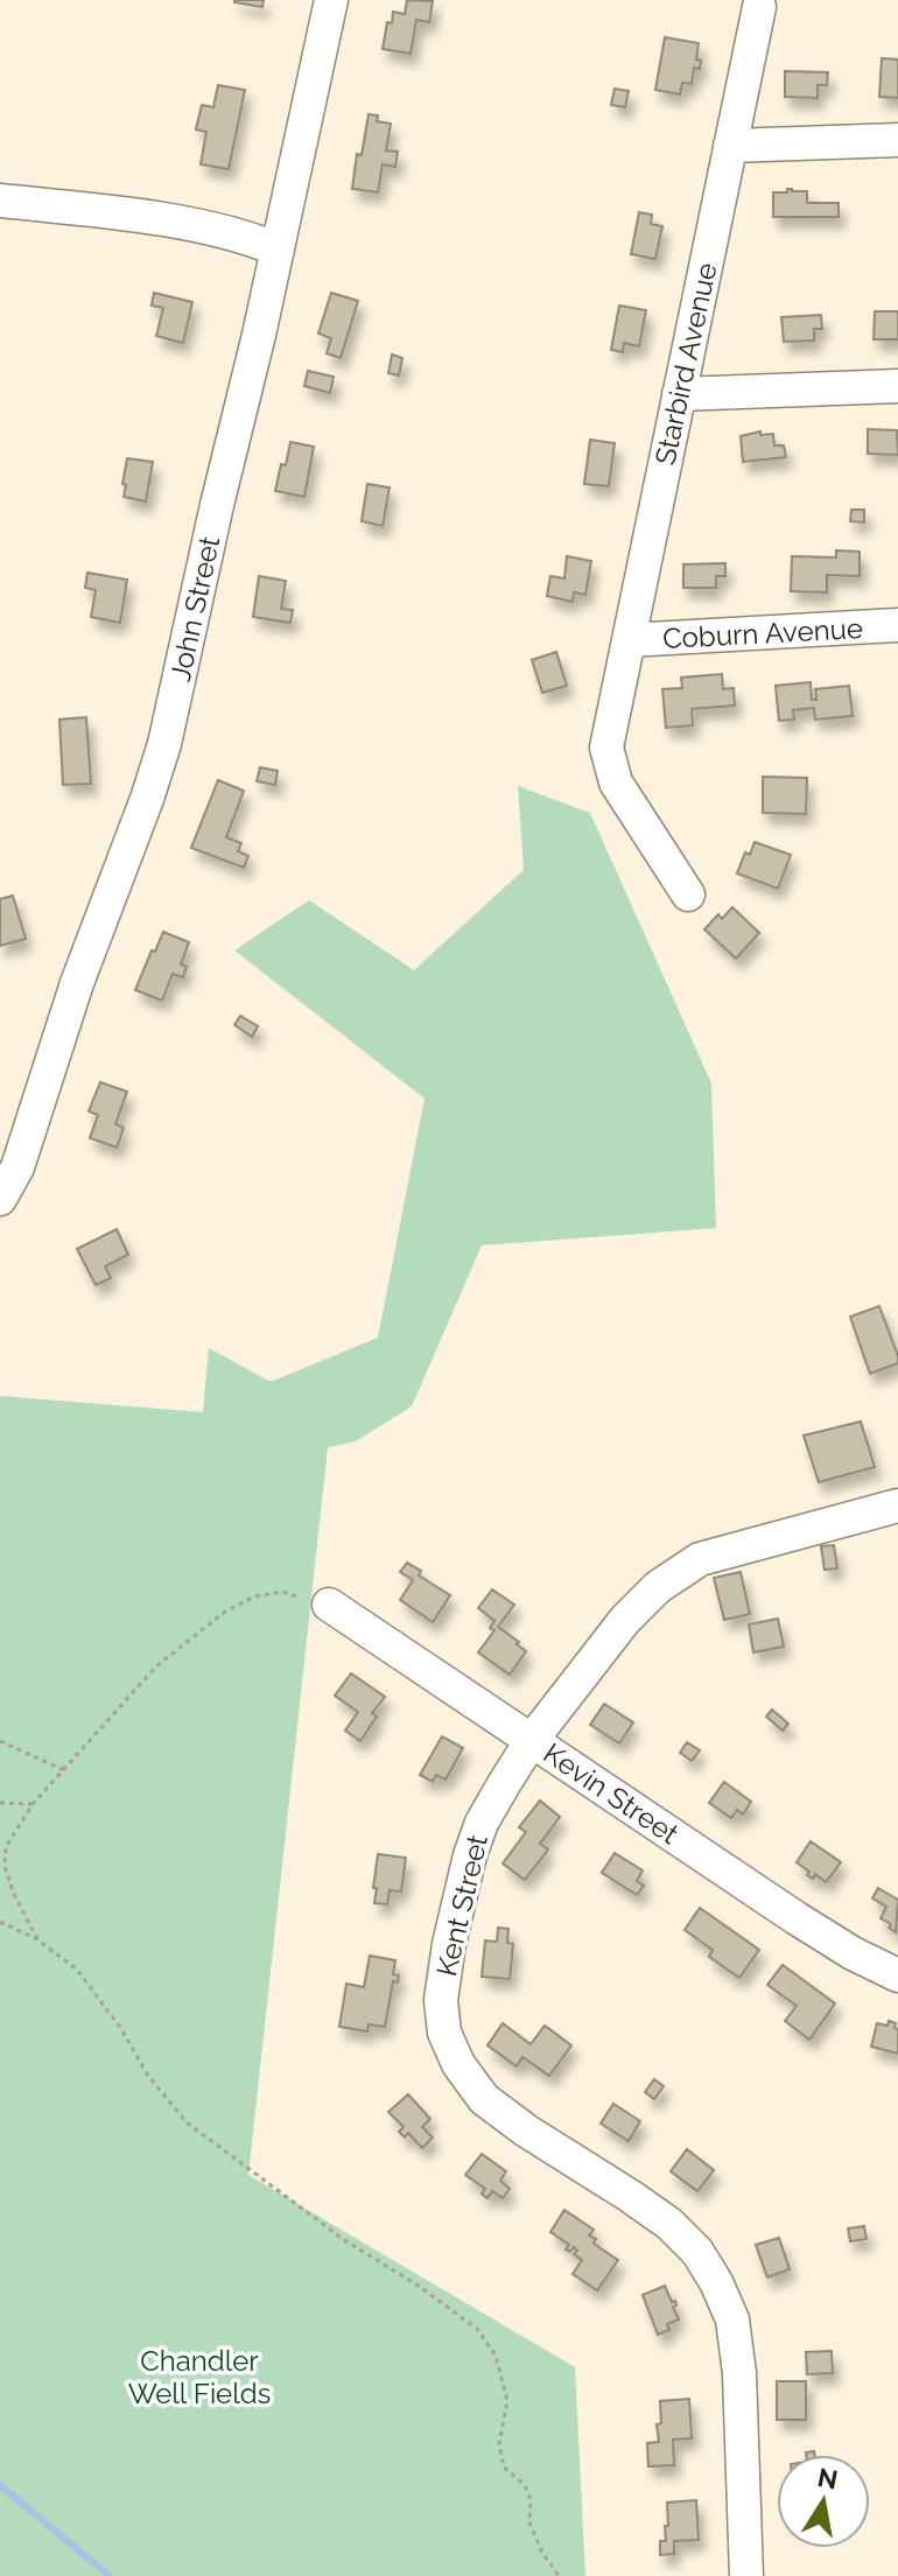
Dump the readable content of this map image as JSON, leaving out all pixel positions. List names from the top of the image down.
{
  "streets": {
    "street": [
      "Starbird Avenue",
      "John Street",
      "Coburn Avenue",
      "Kevin Street",
      "Kent Street"
    ]
  },
  "crossings": [
    ["Starbird Avenue", "Coburn Avenue"],
    ["Kevin Street", "Kent Street"]
  ],
  "parks": ["Chandler Well Fields"],
  "north": "top"
}
